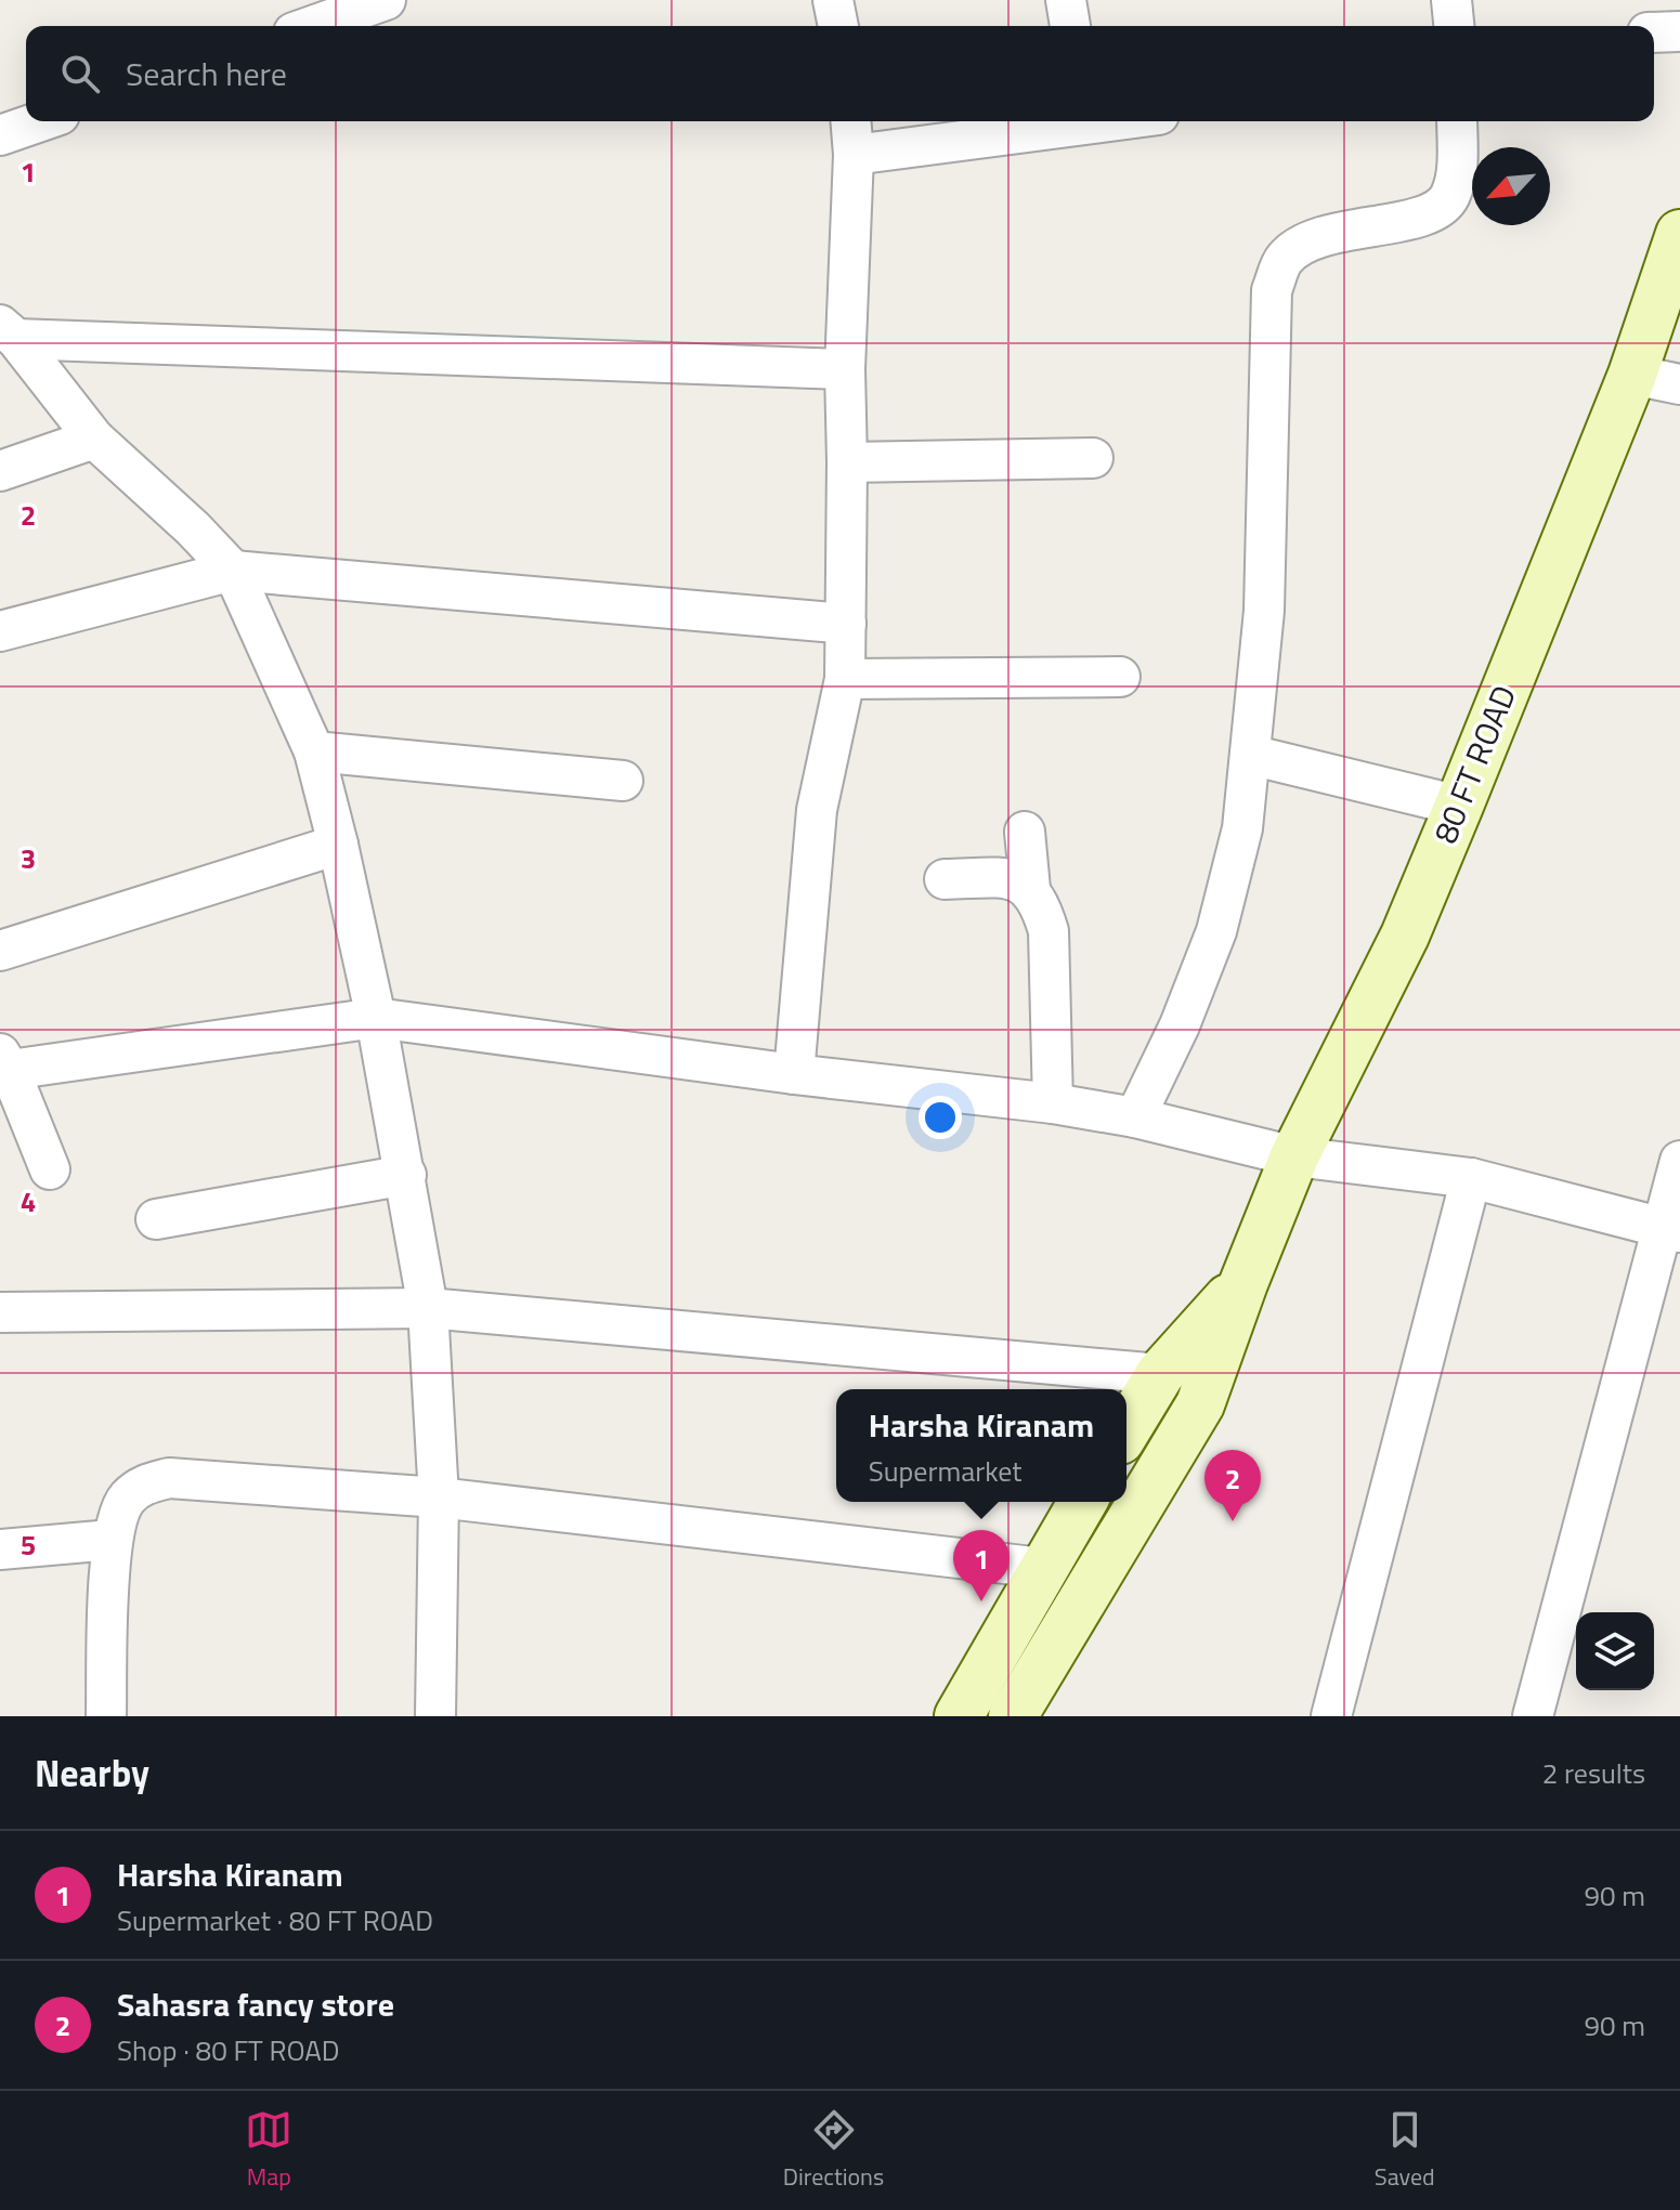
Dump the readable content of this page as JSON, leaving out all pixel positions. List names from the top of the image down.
{
  "streets": {
    "street": ["80 FT ROAD"]
  },
  "north": "bottom left",
  "page": {
    "search": "Search here",
    "popup": ["Harsha Kiranam", "Supermarket"],
    "pins": ["2", "1"],
    "heading": ["Nearby", "2 results"],
    "list": [
      {
        "mark": "1",
        "name": "Harsha Kiranam",
        "note": "Supermarket · 80 FT ROAD",
        "value": "90 m"
      },
      {
        "mark": "2",
        "name": "Sahasra fancy store",
        "note": "Shop · 80 FT ROAD",
        "value": "90 m"
      }
    ],
    "nav": ["Map", "Directions", "Saved"]
  },
  "grid": {
    "rows": [
      "1",
      "2",
      "3",
      "4",
      "5"
    ]
  }
}
